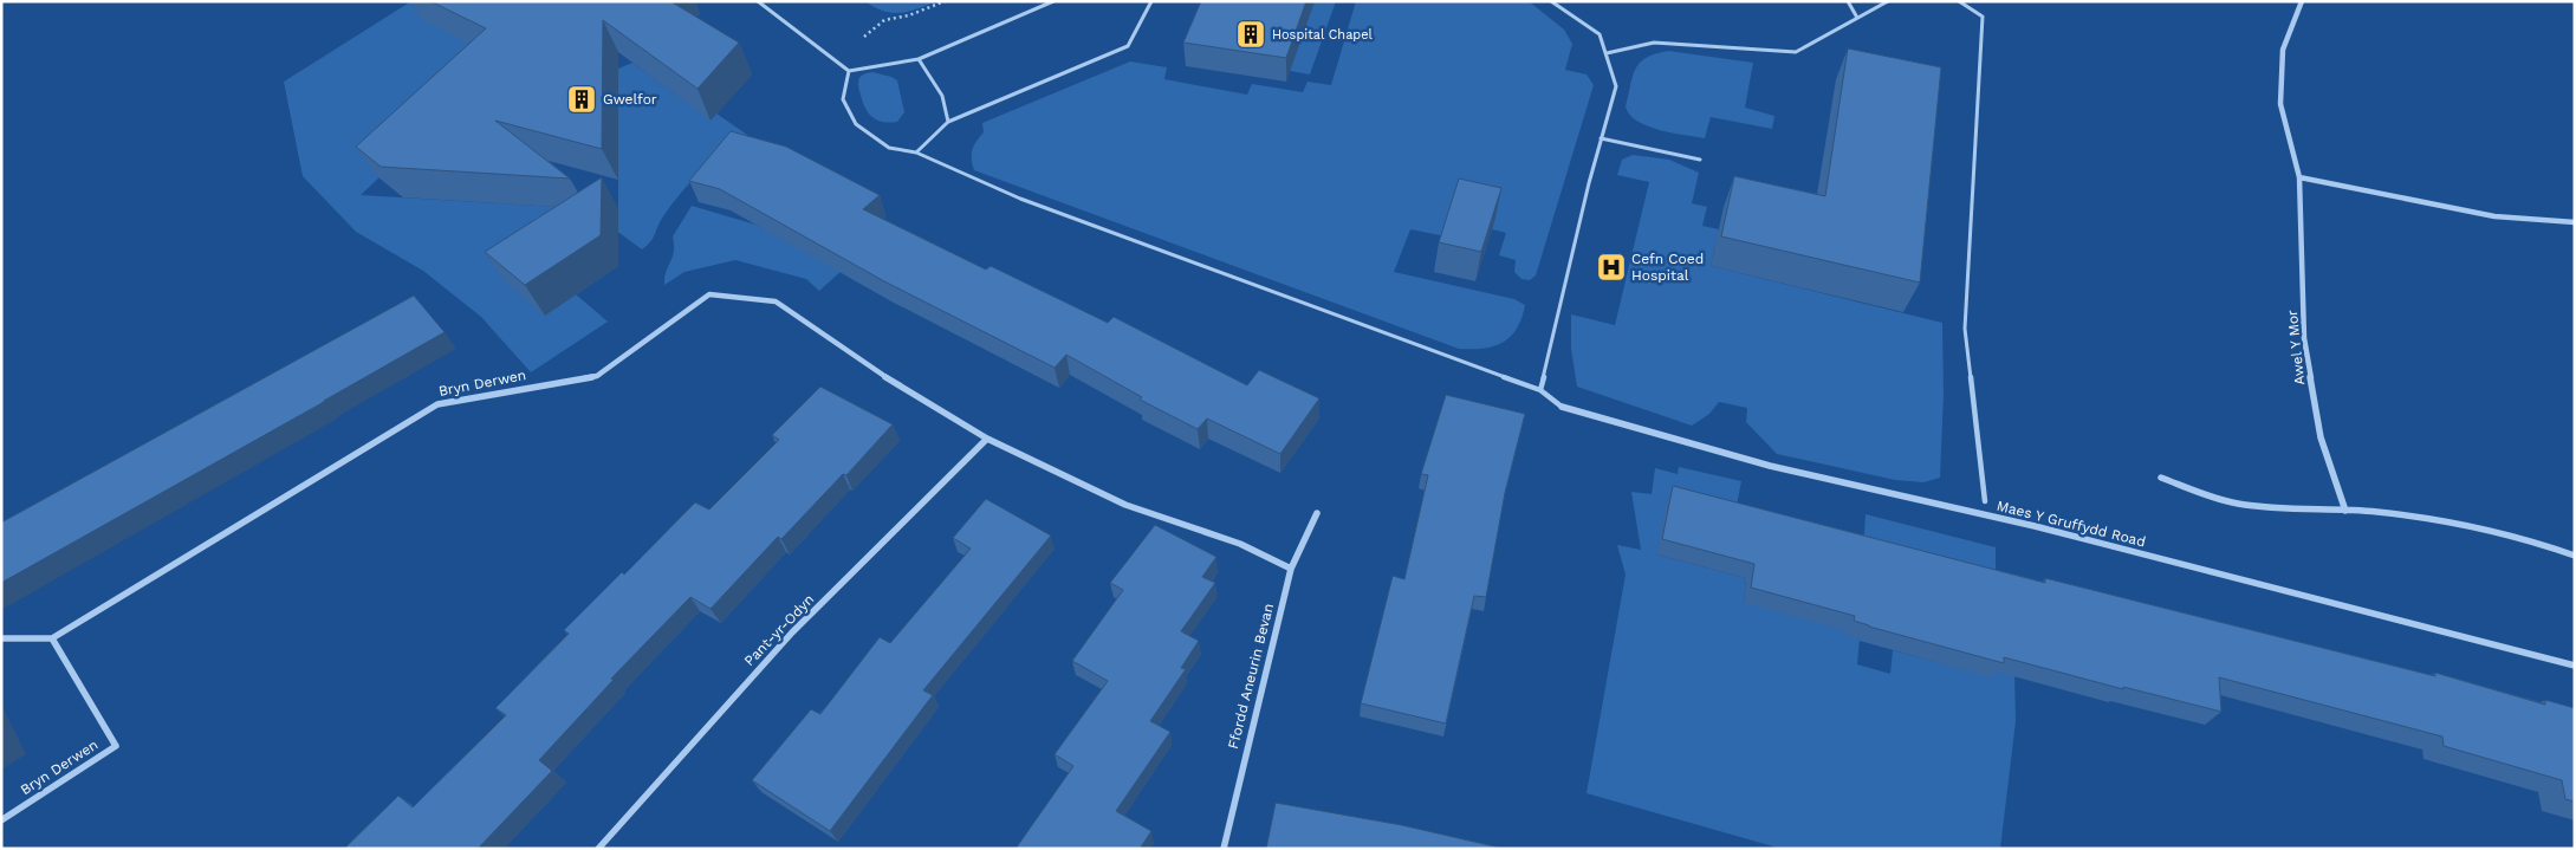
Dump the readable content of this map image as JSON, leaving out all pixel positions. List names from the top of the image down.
{
  "streets": {
    "street": [
      "Awel Y Mor",
      "Bryn Derwen",
      "Maes Y Gruffydd Road",
      "Pant-yr-Odyn",
      "Ffordd Aneurin Bevan"
    ]
  },
  "crossings": [
    ["Bryn Derwen", "Pant-yr-Odyn"]
  ],
  "places": {
    "building": ["Hospital Chapel", "Gwelfor"],
    "hospital": ["Cefn Coed Hospital"]
  }
}
